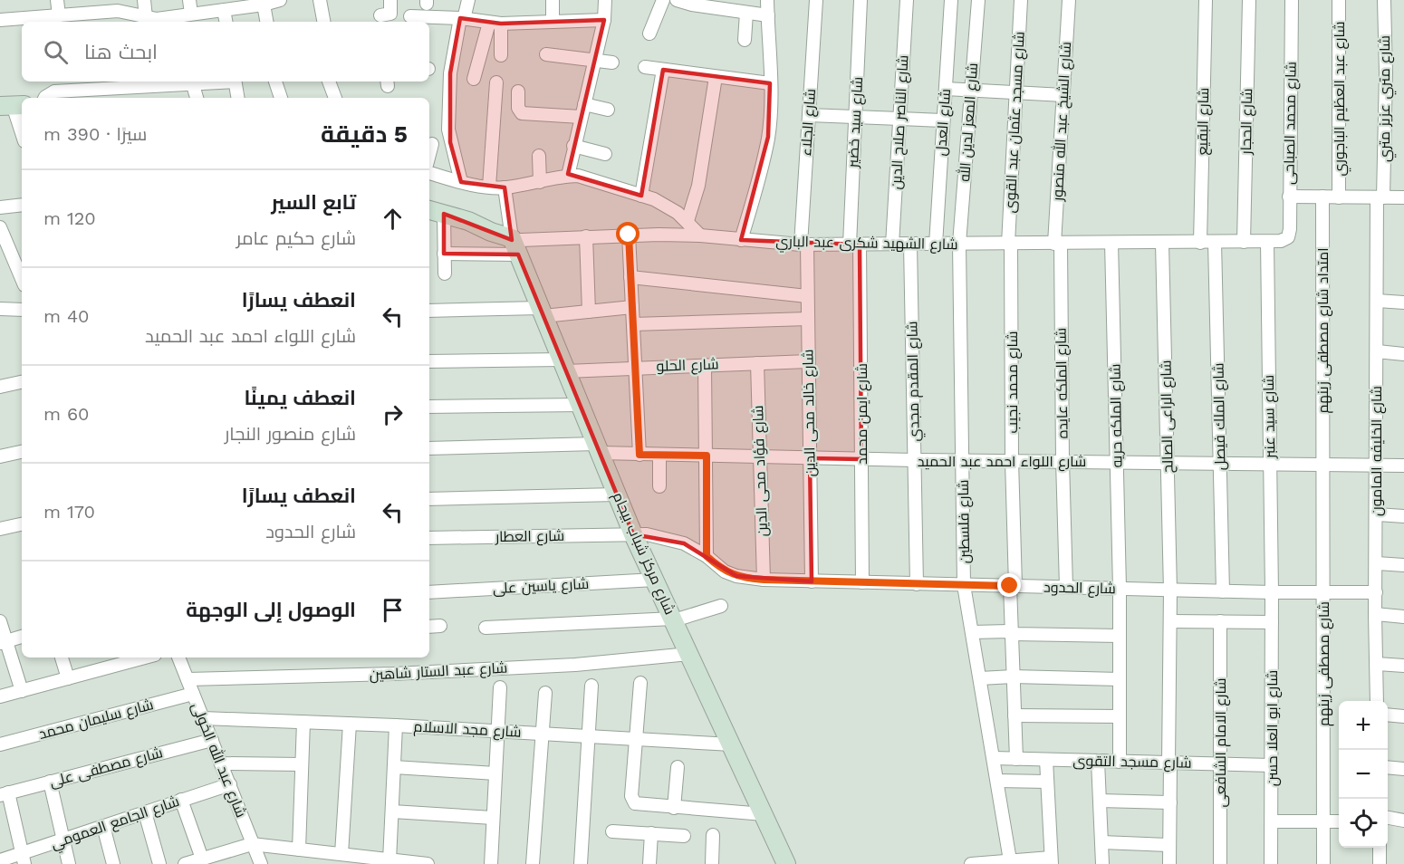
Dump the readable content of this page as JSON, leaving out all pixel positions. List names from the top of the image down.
{
  "streets": {
    "main road": ["شارع الشهيد شكرى عبد الباري", "شارع مركز شباب بيجام"],
    "street": [
      "شارع عبد العظيم الباجوري",
      "شارع متري عزيز متري",
      "شارع الشيخ عبد الله منصور",
      "شارع البقيع",
      "شارع الحجار",
      "شارع الجلاء",
      "شارع سيد خضير",
      "شارع الناصر صلاح الدين",
      "شارع العدل",
      "شارع المعز لدين الله",
      "شارع مسجد عثمان عبد القوى",
      "شارع محمد الصباحى",
      "امتداد شارع مصطفى زينهم",
      "شارع الحلو",
      "شارع المقدم مجدي",
      "شارع محمد نجيب",
      "شارع الملكه عايده",
      "شارع خالد محى الدين",
      "شارع ايمن محمد",
      "شارع الملكه حريه",
      "شارع الراعى الصالح",
      "شارع الملك فيصل",
      "شارع سيد عنبر",
      "شارع الخليفه المامون",
      "شارع اللواء احمد عبد الحميد",
      "شارع فؤاد محى الدين",
      "شارع فلسطين",
      "شارع العطار",
      "شارع ياسين على",
      "شارع الحدود",
      "شارع مصطفى زينهم",
      "شارع عبد الستار شاهين",
      "شارع سليمان محمد",
      "شارع ابو العلا حسن",
      "شارع مجد الاسلام",
      "شارع الامام الشافعى",
      "شارع عبد الله الخولى",
      "شارع مسجد التقوى",
      "شارع مصطفى على",
      "شارع الجامع العمومي"
    ]
  },
  "crossings": [
    ["شارع متري عزيز متري", "شارع الخليفه المامون"],
    ["شارع الشيخ عبد الله منصور", "شارع الشهيد شكرى عبد الباري"],
    ["شارع الشيخ عبد الله منصور", "شارع الملكه عايده"],
    ["شارع البقيع", "شارع الشهيد شكرى عبد الباري"],
    ["شارع الحجار", "شارع الشهيد شكرى عبد الباري"],
    ["شارع الجلاء", "شارع الشهيد شكرى عبد الباري"],
    ["شارع الجلاء", "شارع خالد محى الدين"],
    ["شارع سيد خضير", "شارع الشهيد شكرى عبد الباري"],
    ["شارع سيد خضير", "شارع ايمن محمد"],
    ["شارع الناصر صلاح الدين", "شارع الشهيد شكرى عبد الباري"],
    ["شارع العدل", "شارع الشهيد شكرى عبد الباري"],
    ["شارع المعز لدين الله", "شارع الشهيد شكرى عبد الباري"],
    ["شارع المعز لدين الله", "شارع فلسطين"],
    ["شارع مسجد عثمان عبد القوى", "شارع الشهيد شكرى عبد الباري"],
    ["شارع مسجد عثمان عبد القوى", "شارع محمد نجيب"],
    ["شارع محمد الصباحى", "شارع الشهيد شكرى عبد الباري"],
    ["شارع الشهيد شكرى عبد الباري", "شارع المقدم مجدي"],
    ["شارع الشهيد شكرى عبد الباري", "شارع محمد نجيب"],
    ["شارع الشهيد شكرى عبد الباري", "شارع الملكه عايده"],
    ["شارع الشهيد شكرى عبد الباري", "شارع خالد محى الدين"],
    ["شارع الشهيد شكرى عبد الباري", "شارع ايمن محمد"],
    ["شارع الشهيد شكرى عبد الباري", "شارع الملكه حريه"],
    ["شارع الشهيد شكرى عبد الباري", "شارع الراعى الصالح"],
    ["شارع الشهيد شكرى عبد الباري", "شارع الملك فيصل"],
    ["شارع الشهيد شكرى عبد الباري", "شارع سيد عنبر"],
    ["شارع الشهيد شكرى عبد الباري", "شارع فلسطين"],
    ["شارع الشهيد شكرى عبد الباري", "شارع مركز شباب بيجام"],
    ["امتداد شارع مصطفى زينهم", "شارع اللواء احمد عبد الحميد"],
    ["امتداد شارع مصطفى زينهم", "شارع مصطفى زينهم"],
    ["شارع الحلو", "شارع خالد محى الدين"],
    ["شارع الحلو", "شارع فؤاد محى الدين"],
    ["شارع الحلو", "شارع مركز شباب بيجام"],
    ["شارع المقدم مجدي", "شارع اللواء احمد عبد الحميد"],
    ["شارع المقدم مجدي", "شارع الحدود"],
    ["شارع محمد نجيب", "شارع اللواء احمد عبد الحميد"],
    ["شارع محمد نجيب", "شارع الحدود"],
    ["شارع محمد نجيب", "شارع مسجد التقوى"],
    ["شارع الملكه عايده", "شارع اللواء احمد عبد الحميد"],
    ["شارع الملكه عايده", "شارع الحدود"],
    ["شارع خالد محى الدين", "شارع اللواء احمد عبد الحميد"],
    ["شارع خالد محى الدين", "شارع الحدود"],
    ["شارع ايمن محمد", "شارع اللواء احمد عبد الحميد"],
    ["شارع ايمن محمد", "شارع الحدود"],
    ["شارع الملكه حريه", "شارع اللواء احمد عبد الحميد"],
    ["شارع الملكه حريه", "شارع الحدود"],
    ["شارع الملكه حريه", "شارع مسجد التقوى"],
    ["شارع الراعى الصالح", "شارع اللواء احمد عبد الحميد"],
    ["شارع الراعى الصالح", "شارع الحدود"],
    ["شارع الراعى الصالح", "شارع مسجد التقوى"],
    ["شارع الملك فيصل", "شارع اللواء احمد عبد الحميد"],
    ["شارع الملك فيصل", "شارع الحدود"],
    ["شارع سيد عنبر", "شارع اللواء احمد عبد الحميد"],
    ["شارع سيد عنبر", "شارع الحدود"],
    ["شارع سيد عنبر", "شارع ابو العلا حسن"],
    ["شارع الخليفه المامون", "شارع اللواء احمد عبد الحميد"],
    ["شارع الخليفه المامون", "شارع الحدود"],
    ["شارع اللواء احمد عبد الحميد", "شارع فؤاد محى الدين"],
    ["شارع اللواء احمد عبد الحميد", "شارع فلسطين"],
    ["شارع اللواء احمد عبد الحميد", "شارع مركز شباب بيجام"],
    ["شارع اللواء احمد عبد الحميد", "شارع مصطفى زينهم"],
    ["شارع فؤاد محى الدين", "شارع الحدود"],
    ["شارع فلسطين", "شارع الحدود"],
    ["شارع فلسطين", "شارع مسجد التقوى"],
    ["شارع العطار", "شارع مركز شباب بيجام"],
    ["شارع العطار", "شارع الحدود"],
    ["شارع مركز شباب بيجام", "شارع ياسين على"],
    ["شارع مركز شباب بيجام", "شارع الحدود"],
    ["شارع مركز شباب بيجام", "شارع عبد الستار شاهين"],
    ["شارع مركز شباب بيجام", "شارع مجد الاسلام"],
    ["شارع الحدود", "شارع مصطفى زينهم"],
    ["شارع الحدود", "شارع ابو العلا حسن"],
    ["شارع عبد الستار شاهين", "شارع عبد الله الخولى"],
    ["شارع سليمان محمد", "شارع عبد الله الخولى"],
    ["شارع ابو العلا حسن", "شارع مسجد التقوى"],
    ["شارع مجد الاسلام", "شارع عبد الله الخولى"],
    ["شارع الامام الشافعى", "شارع مسجد التقوى"],
    ["شارع عبد الله الخولى", "شارع مصطفى على"],
    ["شارع عبد الله الخولى", "شارع الجامع العمومي"]
  ],
  "page": {
    "search": "ابحث هنا",
    "heading": ["5 دقيقة", "سيرًا · 390 m"],
    "list": [
      ["تابع السير", "شارع حكيم عامر", "120 m"],
      ["انعطف يسارًا", "شارع اللواء احمد عبد الحميد", "40 m"],
      ["انعطف يمينًا", "شارع منصور النجار", "60 m"],
      ["انعطف يسارًا", "شارع الحدود", "170 m"],
      "الوصول إلى الوجهة"
    ],
    "map_buttons": ["+", "−"]
  }
}
